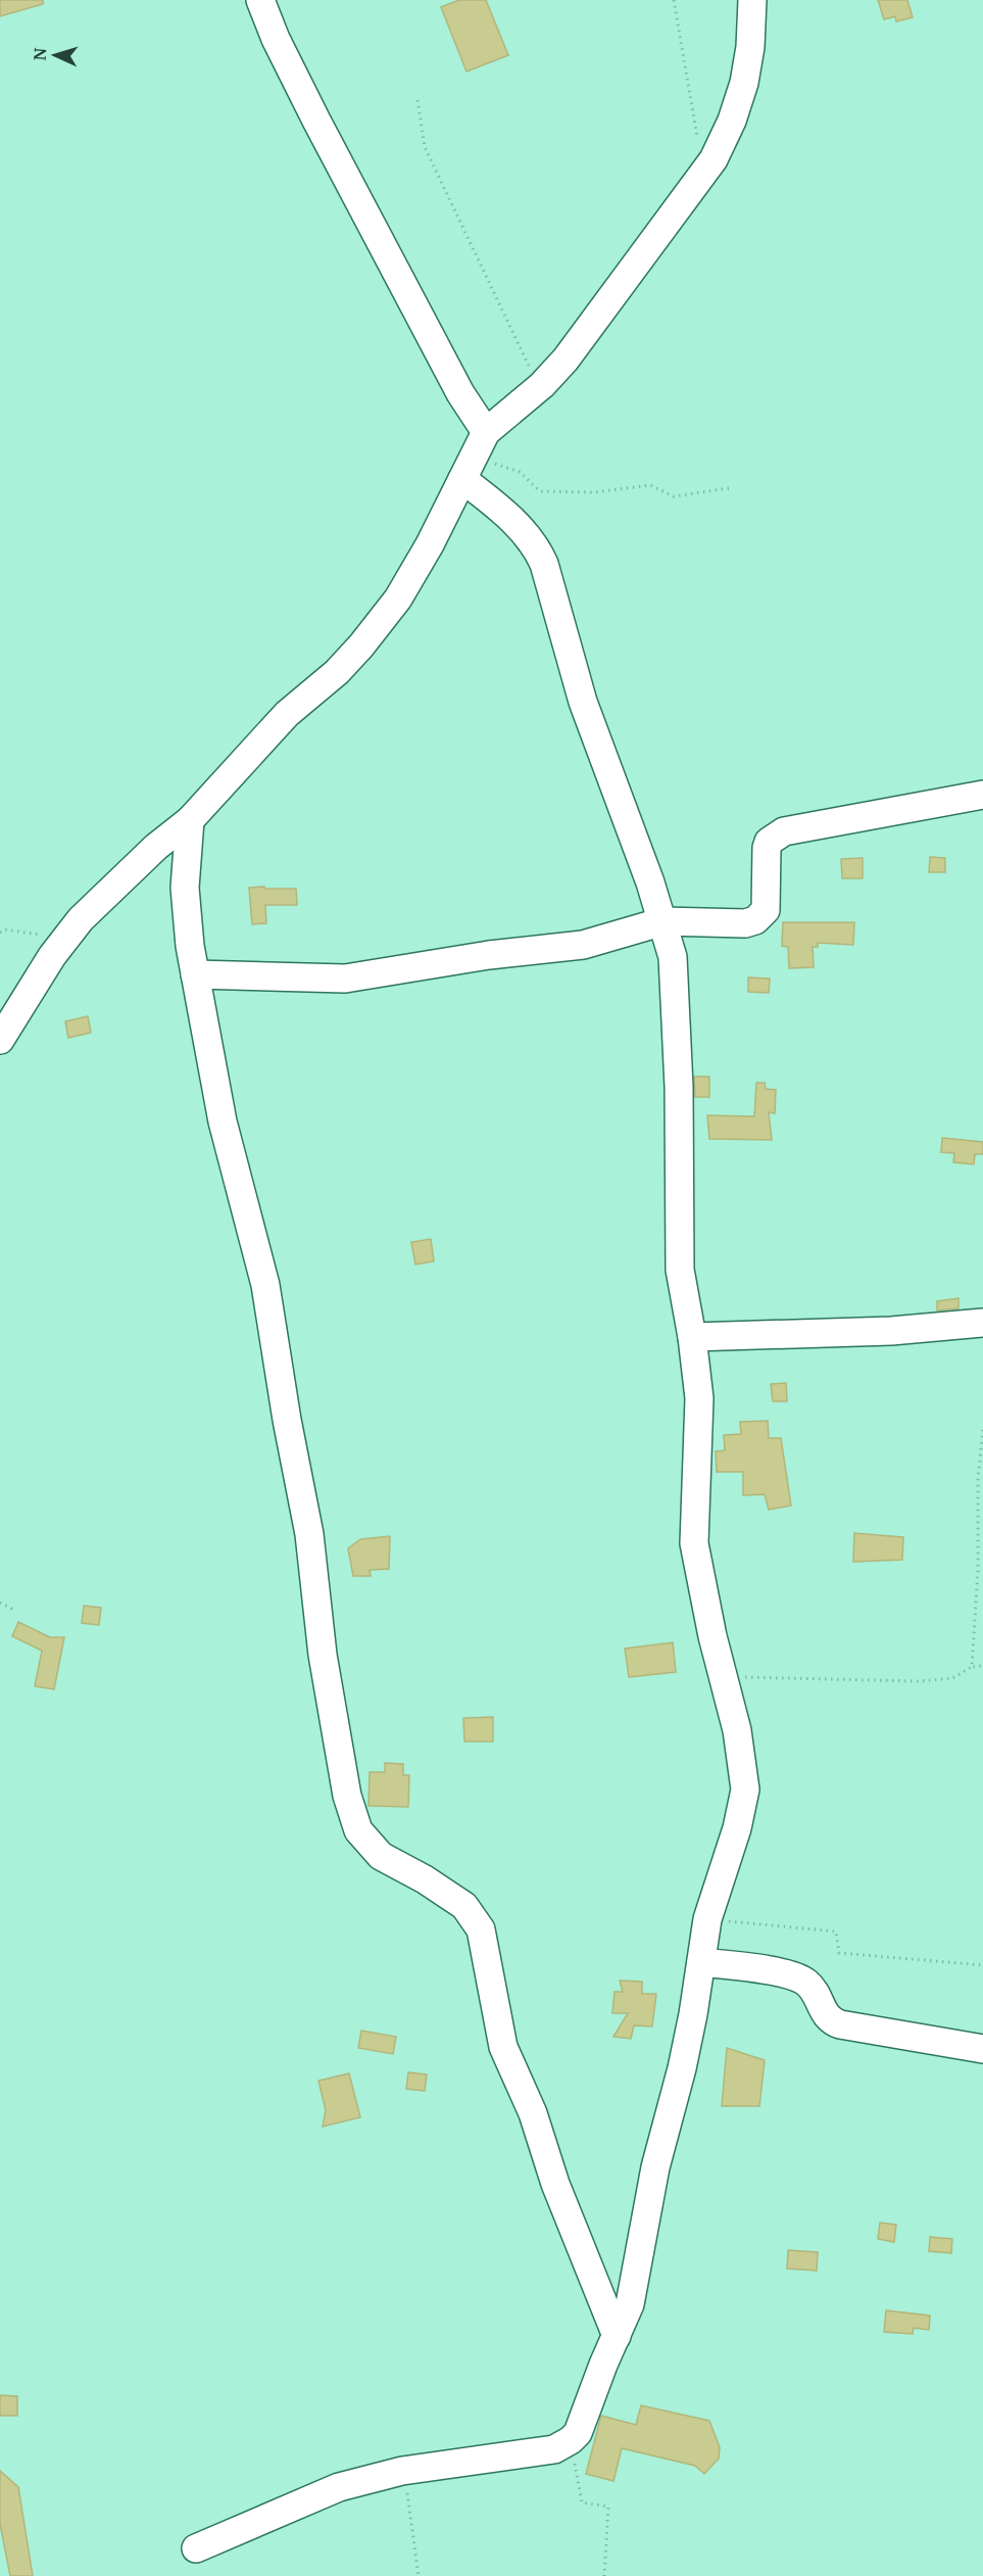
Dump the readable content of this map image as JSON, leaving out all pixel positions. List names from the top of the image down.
{
  "north": "left"
}
